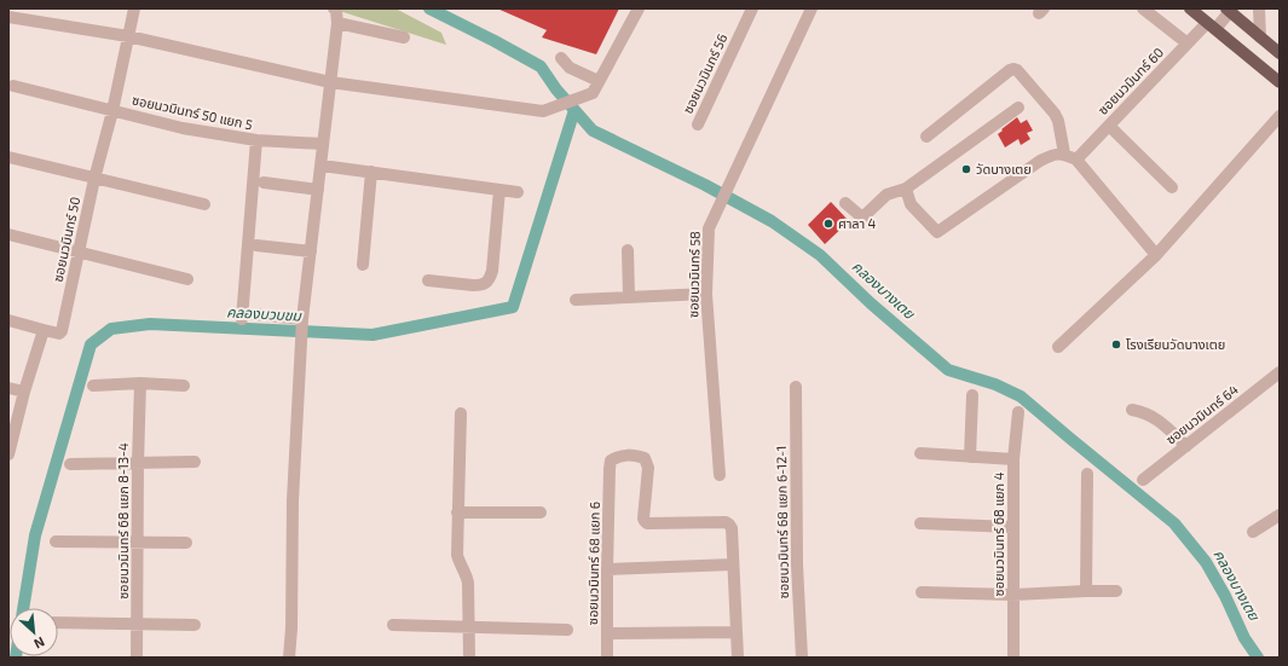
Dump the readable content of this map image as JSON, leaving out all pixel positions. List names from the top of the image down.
{
  "streets": {
    "street": [
      "ซอยนวมินทร์ 56",
      "ซอยนวมินทร์ 60",
      "ซอยนวมินทร์ 50 แยก 5",
      "ซอยนวมินทร์ 50",
      "ซอยนวมินทร์ 58",
      "ซอยนวมินทร์ 64",
      "ซอยนวมินทร์ 68 แยก 8-13-4",
      "ซอยนวมินทร์ 68 แยก 6-12-1",
      "ซอยนวมินทร์ 68 แยก 4",
      "ซอยนวมินทร์ 68 แยก 6"
    ]
  },
  "crossings": [
    ["ซอยนวมินทร์ 50 แยก 5", "ซอยนวมินทร์ 50"]
  ],
  "water": ["คลองบางเตย", "คลองบวบขม"],
  "places": ["วัดบางเตย", "ศาลา 4", "โรงเรียนวัดบางเตย"],
  "north": "bottom right"
}
